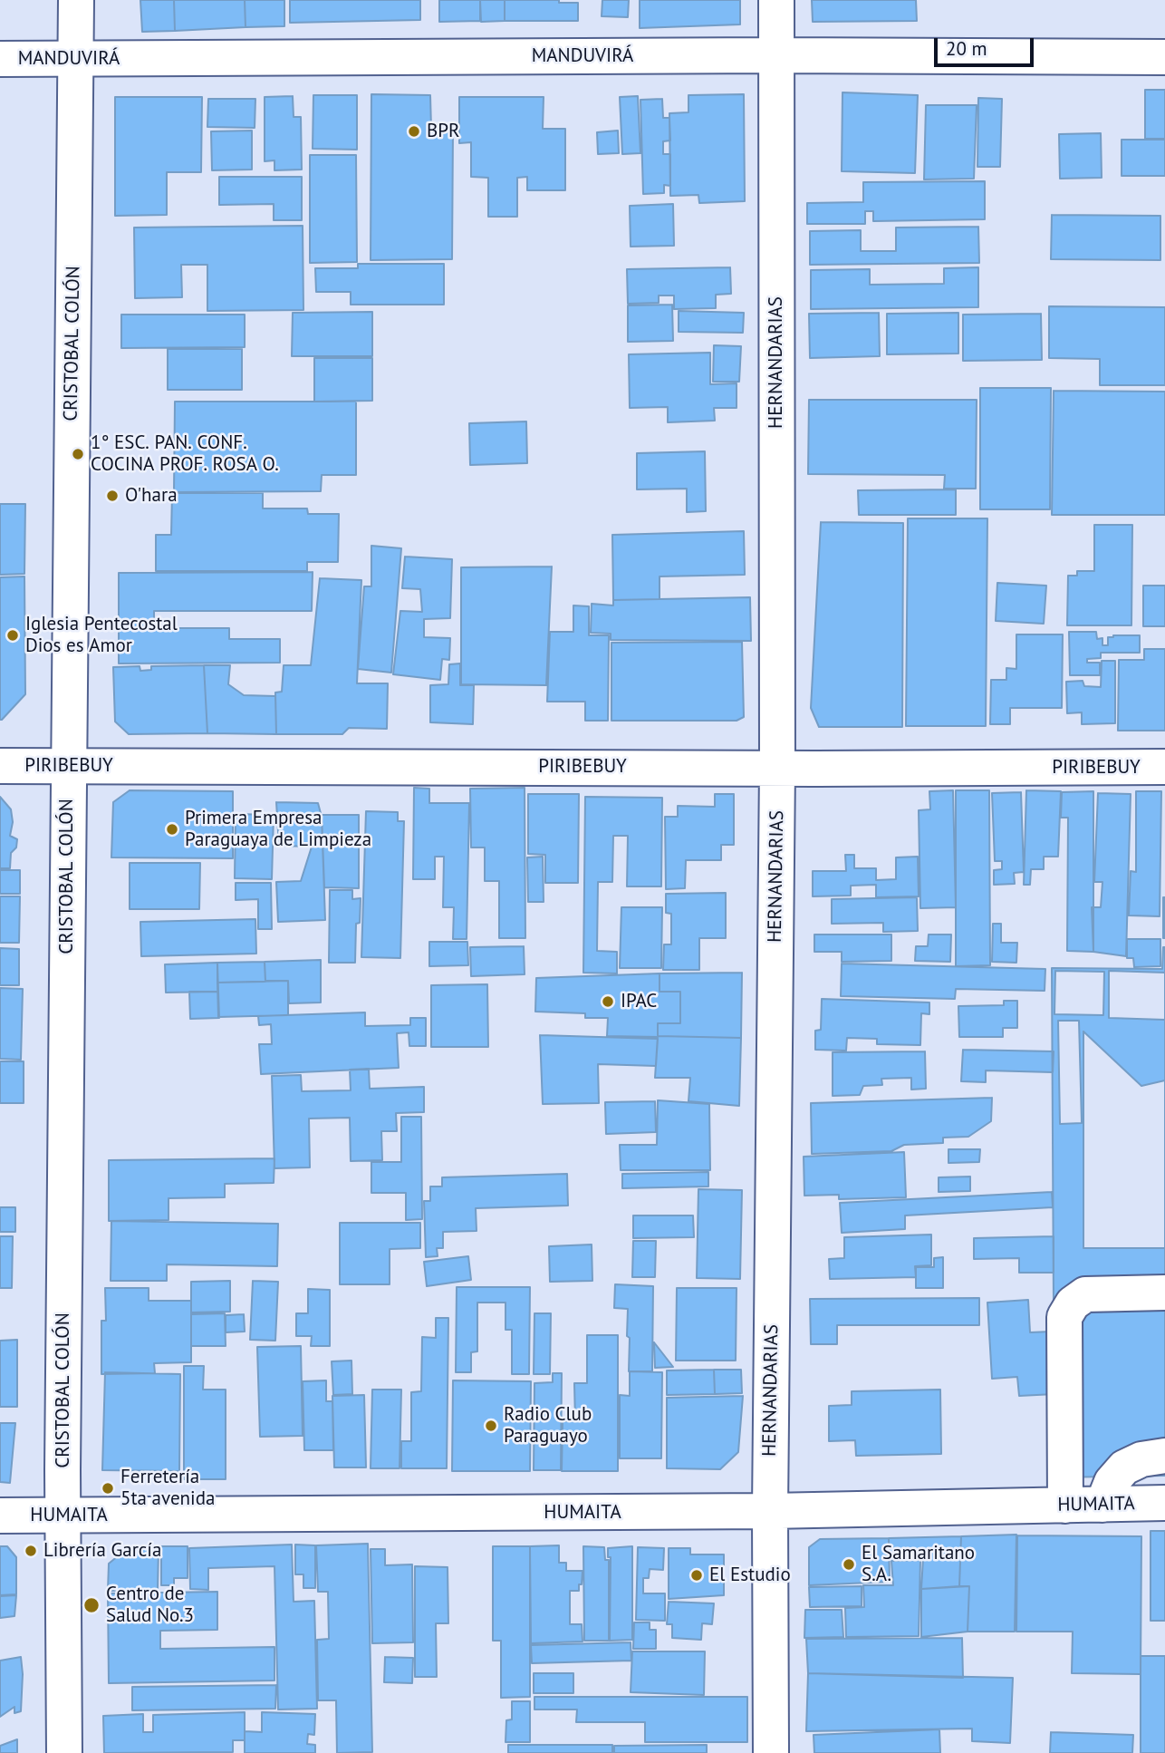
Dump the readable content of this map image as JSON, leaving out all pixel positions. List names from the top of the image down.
{
  "streets": {
    "street": [
      "MANDUVIRÁ",
      "CRISTOBAL COLÓN",
      "HERNANDARIAS",
      "PIRIBEBUY",
      "HUMAITA"
    ]
  },
  "crossings": [
    ["MANDUVIRÁ", "CRISTOBAL COLÓN"],
    ["MANDUVIRÁ", "HERNANDARIAS"],
    ["CRISTOBAL COLÓN", "PIRIBEBUY"],
    ["CRISTOBAL COLÓN", "HUMAITA"],
    ["HERNANDARIAS", "PIRIBEBUY"],
    ["HERNANDARIAS", "HUMAITA"]
  ],
  "places": [
    "BPR",
    "1° ESC. PAN. CONF. COCINA PROF. ROSA O.",
    "O'hara",
    "Iglesia Pentecostal Dios es Amor",
    "Primera Empresa Paraguaya de Limpieza",
    "IPAC",
    "Radio Club Paraguayo",
    "Ferretería 5ta avenida",
    "Librería García",
    "El Samaritano S.A.",
    "El Estudio",
    "Centro de Salud No.3"
  ],
  "scale_bar": "20 m"
}
